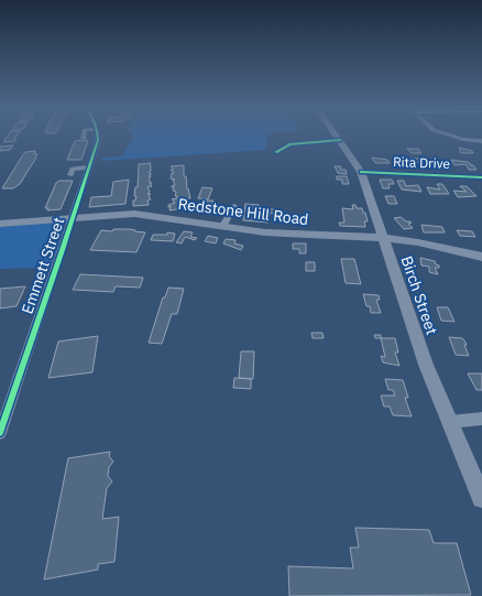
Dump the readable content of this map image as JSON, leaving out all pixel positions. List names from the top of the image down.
{
  "streets": {
    "main road": ["Redstone Hill Road", "Birch Street"],
    "street": ["Rita Drive", "Emmett Street"]
  },
  "crossings": [
    ["Rita Drive", "Birch Street"],
    ["Redstone Hill Road", "Emmett Street"],
    ["Redstone Hill Road", "Birch Street"]
  ]
}
